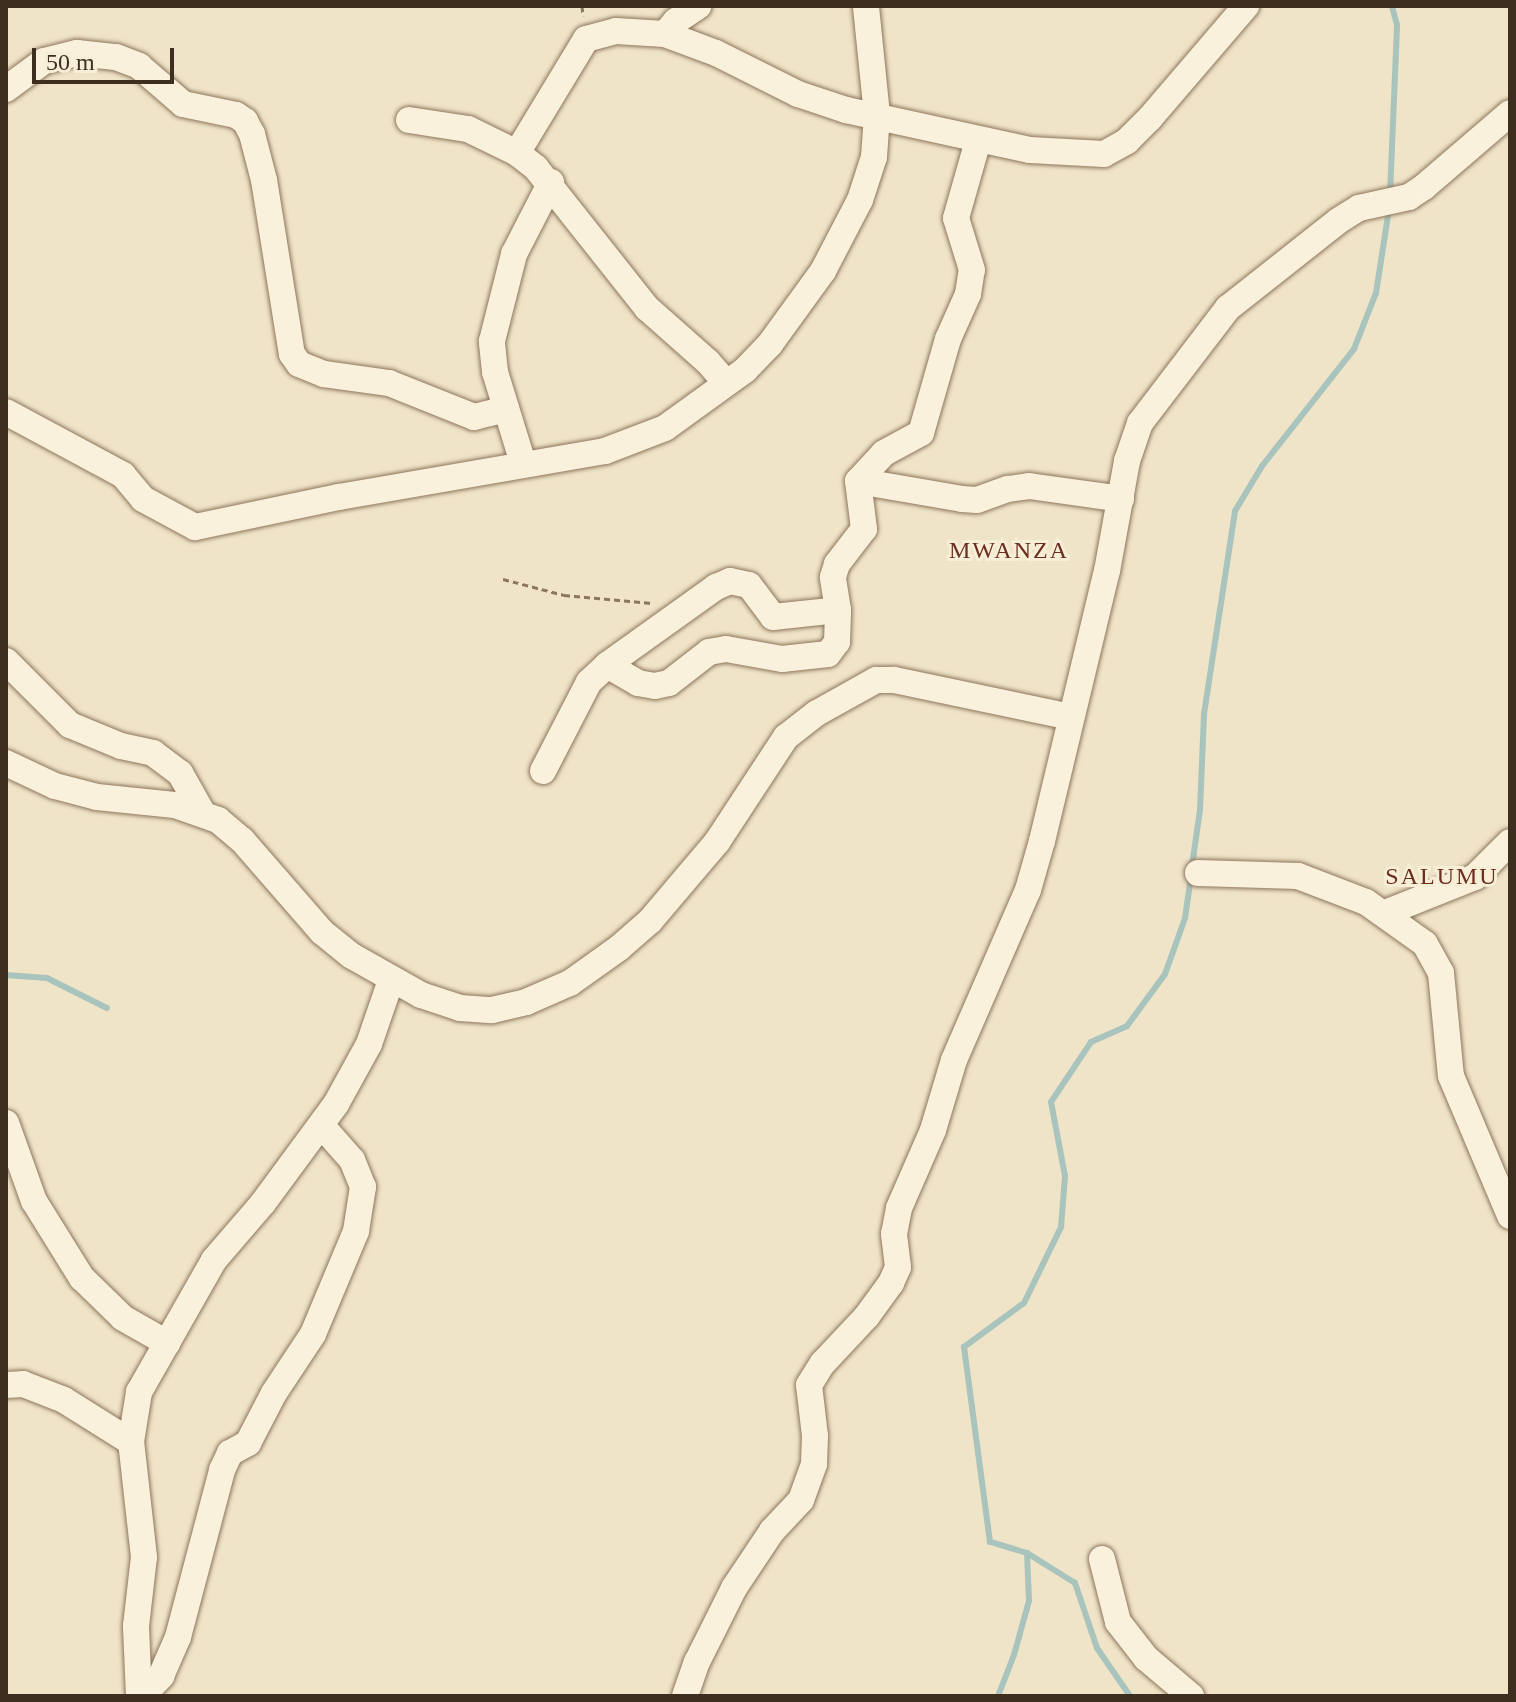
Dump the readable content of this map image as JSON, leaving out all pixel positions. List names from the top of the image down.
{
  "districts": ["MWANZA", "SALUMU"],
  "scale_bar": "50 m"
}
